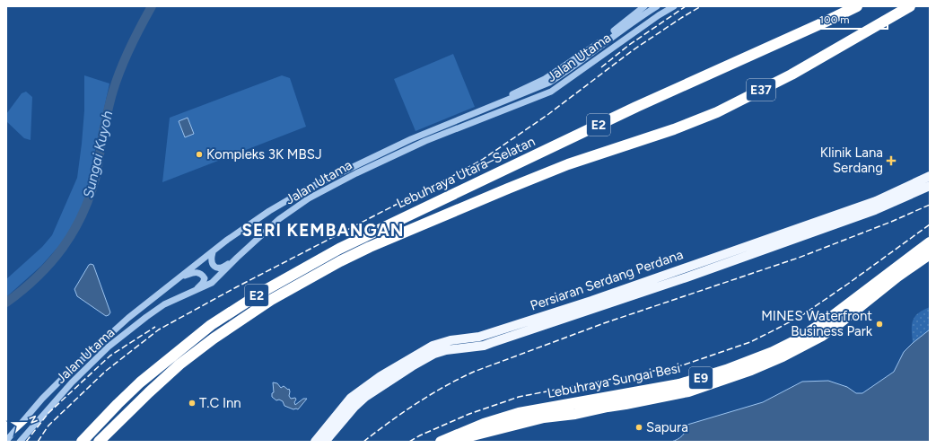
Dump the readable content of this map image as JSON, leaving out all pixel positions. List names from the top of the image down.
{
  "streets": {
    "highway": [
      "E37",
      "E2",
      "Lebuhraya Utara–Selatan",
      "E9",
      "Lebuhraya Sungai Besi"
    ],
    "main road": ["Persiaran Serdang Perdana"],
    "street": ["Jalan Utama"]
  },
  "crossings": [
    ["E37", "Lebuhraya Utara–Selatan"]
  ],
  "districts": ["SERI KEMBANGAN"],
  "water": ["Sungai Kuyoh"],
  "places": {
    "other": [
      "Kompleks 3K MBSJ",
      "MINES Waterfront Business Park",
      "T.C Inn",
      "Sapura"
    ],
    "health": ["Klinik Lana Serdang"]
  },
  "scale_bar": "100 m",
  "north": "right"
}
